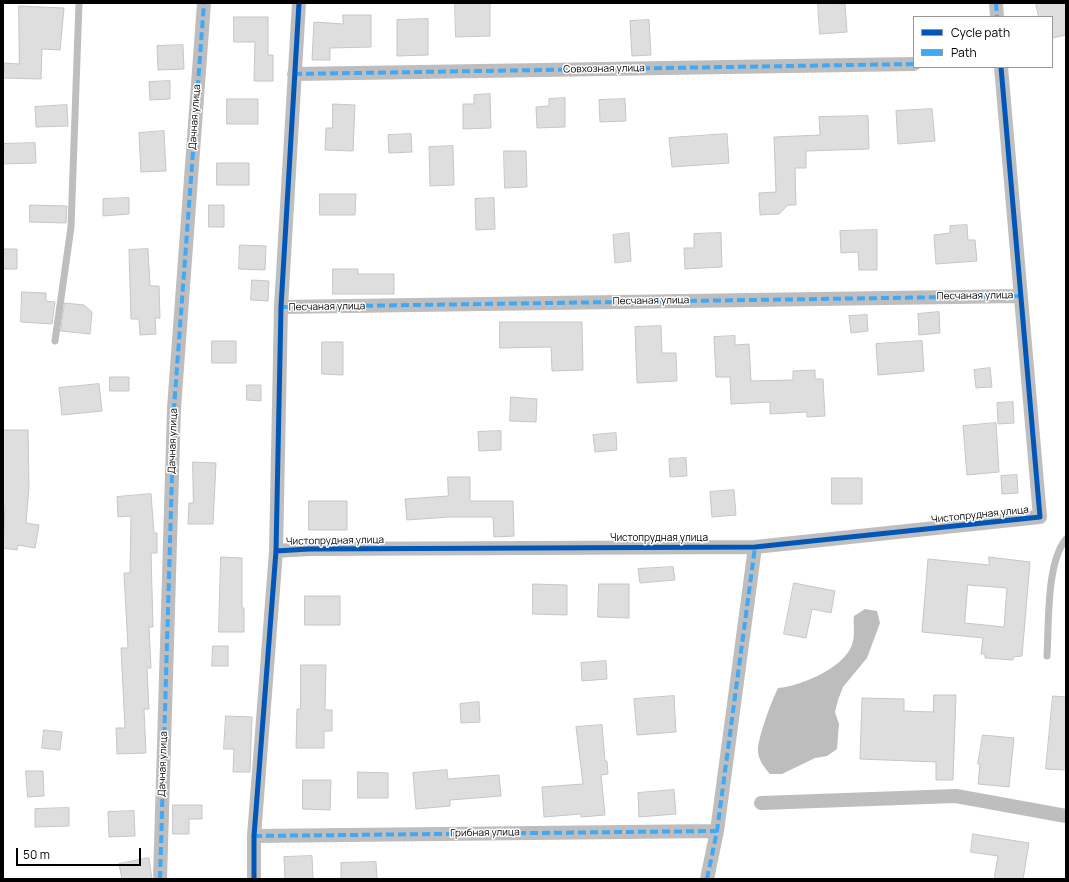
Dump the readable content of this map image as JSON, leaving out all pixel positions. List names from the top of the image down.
{
  "streets": {
    "street": [
      "Совхозная улица",
      "Дачная улица",
      "Песчаная улица",
      "Чистопрудная улица",
      "Грибная улица"
    ]
  },
  "crossings": [
    ["Песчаная улица", "Чистопрудная улица"]
  ],
  "legend": ["Cycle path", "Path"],
  "scale_bar": "50 m"
}
